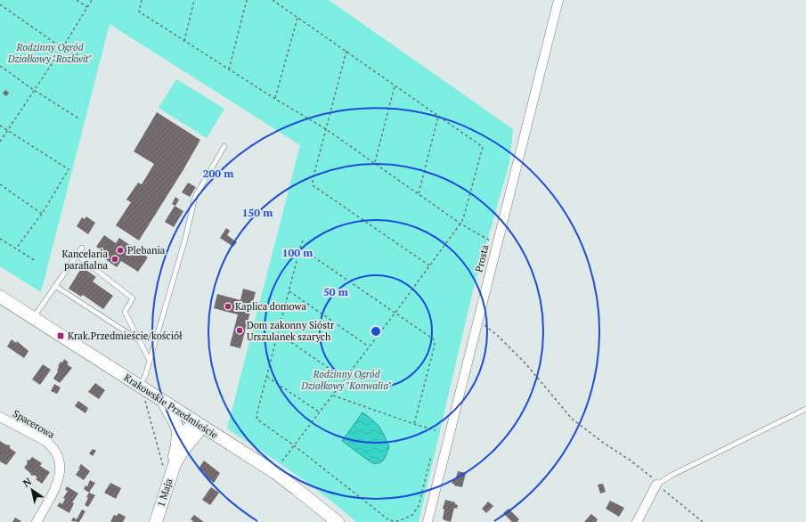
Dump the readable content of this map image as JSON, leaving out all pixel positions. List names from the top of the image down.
{
  "streets": {
    "main road": ["Krakowskie Przedmieście", "1 Maja"],
    "street": ["Prosta", "Spacerowa"]
  },
  "crossings": [
    ["Krakowskie Przedmieście", "1 Maja"]
  ],
  "parks": ["Rodzinny Ogród Działkowy \"Rozkwit\"", "Rodzinny Ogród Działkowy \"Konwalia\""],
  "places": {
    "other": [
      "Plebania",
      "Kancelaria parafialna",
      "Kaplica domowa",
      "Dom zakonny Sióstr Urszulanek szarych"
    ],
    "transit": ["Krak.Przedmieście/kościół"]
  },
  "north": "top left",
  "rings": [
    "200 m",
    "150 m",
    "100 m",
    "50 m"
  ]
}
